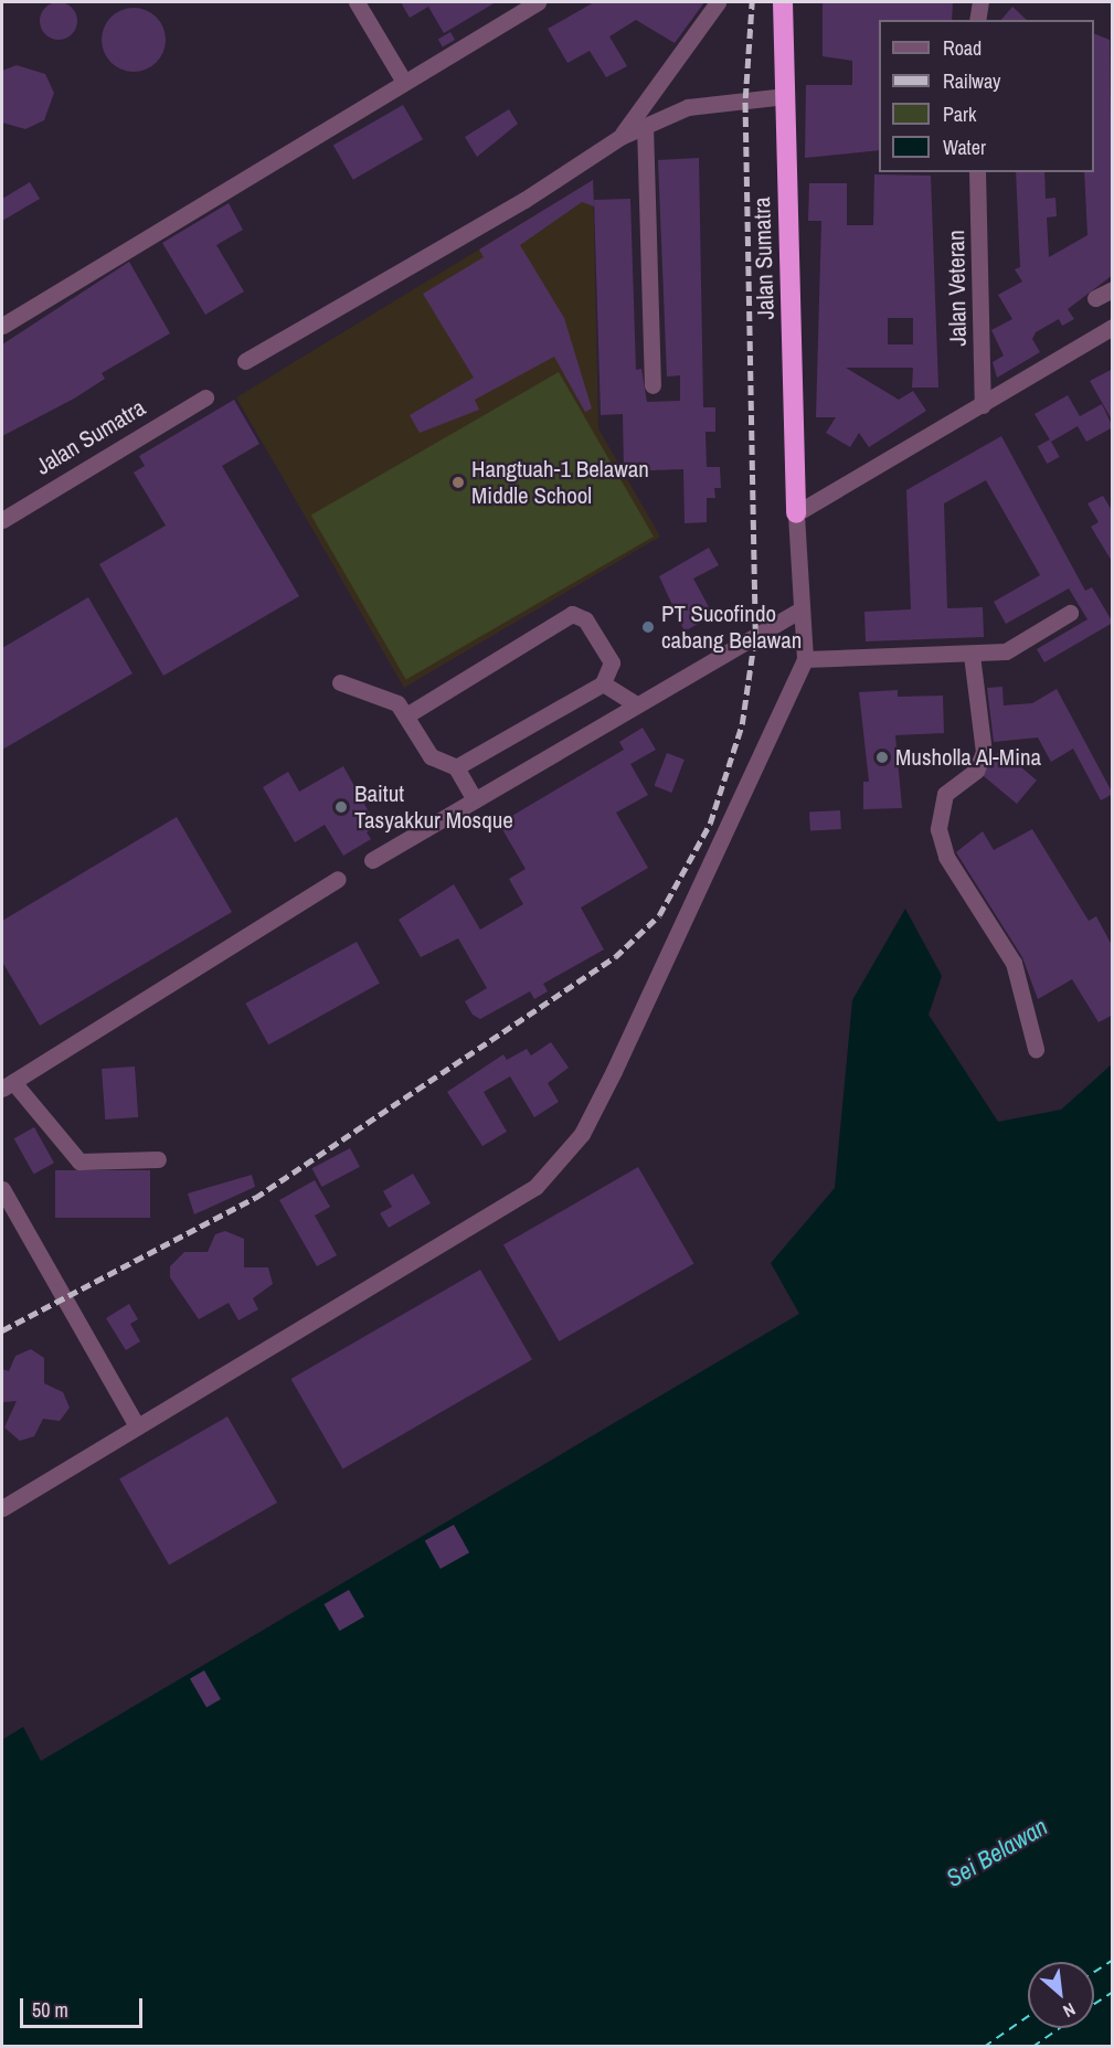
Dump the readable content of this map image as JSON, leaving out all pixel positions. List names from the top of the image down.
{
  "streets": {
    "highway": ["Jalan Sumatra"],
    "street": ["Jalan Veteran"]
  },
  "water": ["Sei Belawan"],
  "places": [
    "Hangtuah-1 Belawan Middle School",
    "PT Sucofindo cabang Belawan",
    "Musholla Al-Mina",
    "Baitut Tasyakkur Mosque"
  ],
  "legend": [
    "Road",
    "Railway",
    "Park",
    "Water"
  ],
  "scale_bar": "50 m",
  "north": "bottom right"
}
